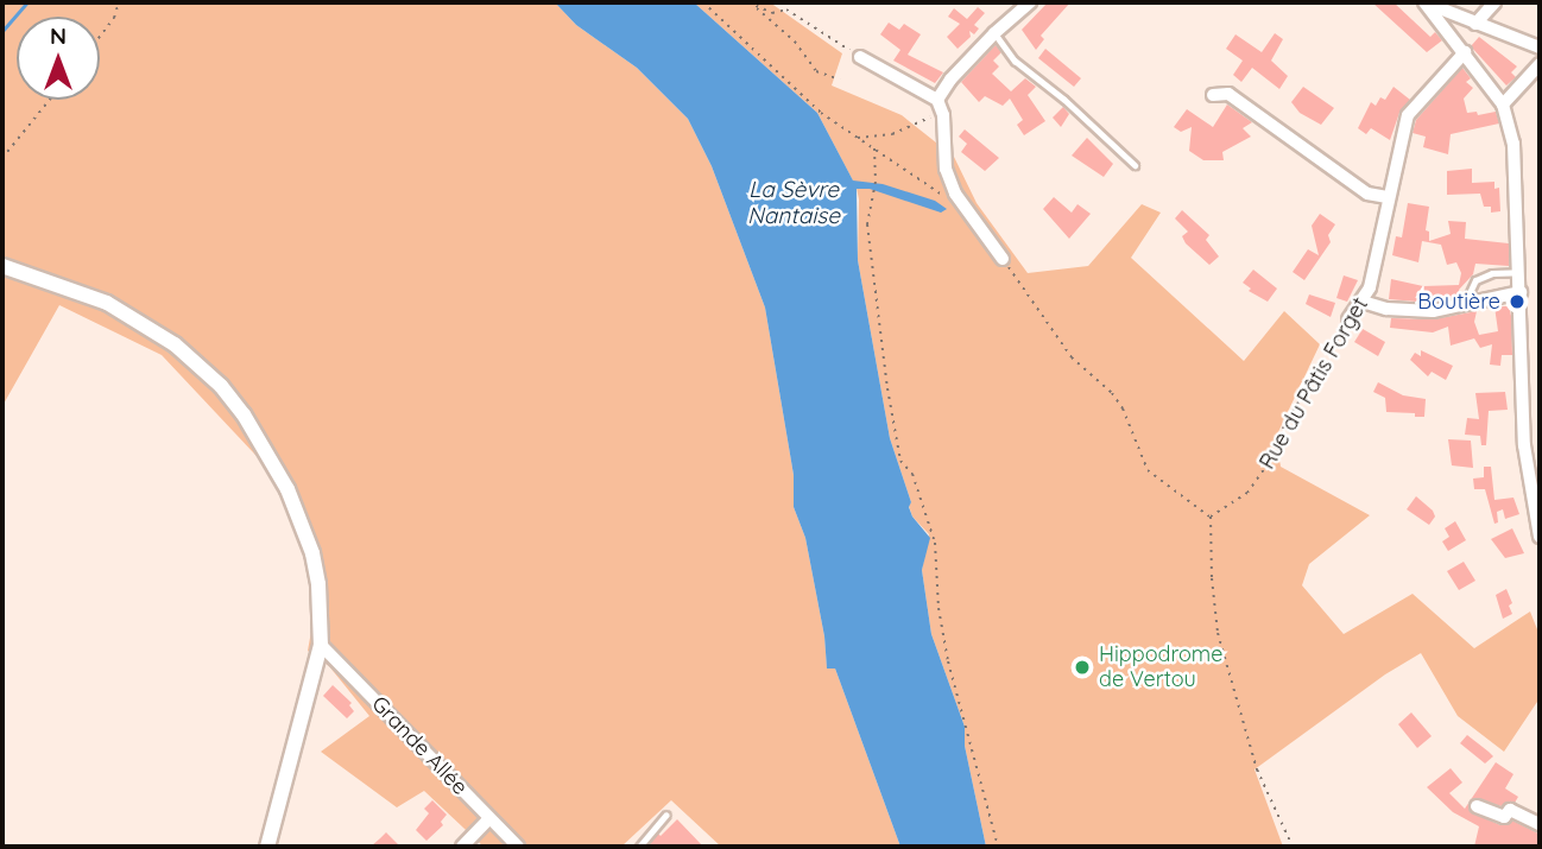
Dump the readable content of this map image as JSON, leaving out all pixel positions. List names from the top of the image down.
{
  "streets": {
    "street": ["Rue du Pâtis Forget", "Grande Allée"]
  },
  "water": ["La Sèvre Nantaise"],
  "places": ["Boutière", "Hippodrome de Vertou"],
  "north": "top"
}
